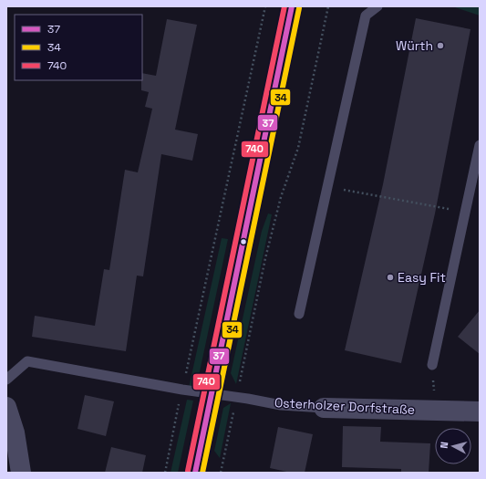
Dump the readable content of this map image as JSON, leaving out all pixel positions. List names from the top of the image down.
{
  "streets": {
    "street": ["Osterholzer Dorfstraße"]
  },
  "places": ["Würth", "Easy Fit"],
  "lines": ["transit line 37", "transit line 740", "transit line 34"],
  "legend": ["37", "34", "740"],
  "north": "left"
}
